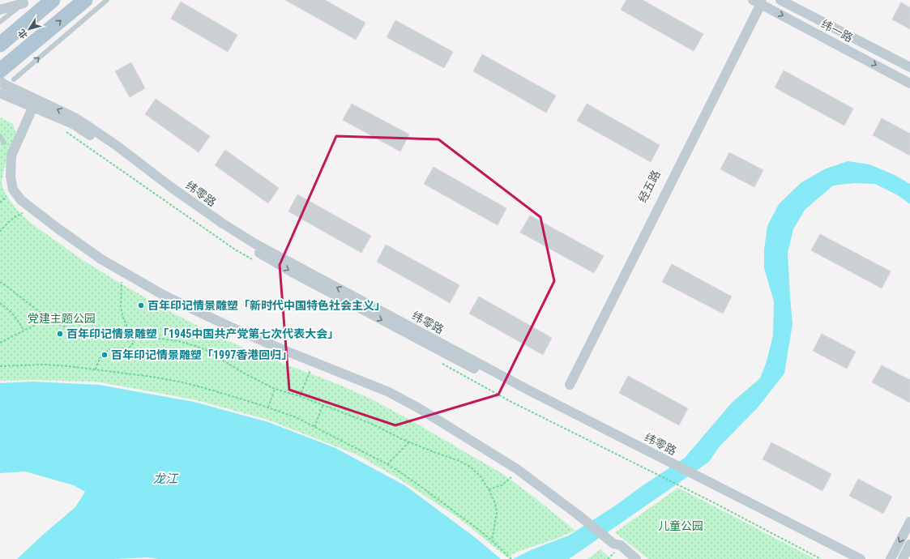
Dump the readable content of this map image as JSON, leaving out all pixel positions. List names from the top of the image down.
{
  "streets": {
    "street": ["纬一路", "经五路", "纬零路"]
  },
  "crossings": [
    ["纬一路", "经五路"]
  ],
  "water": ["龙江"],
  "parks": ["党建主题公园", "儿童公园"],
  "places": ["百年印记情景雕塑「新时代中国特色社会主义」", "百年印记情景雕塑「1945中国共产党第七次代表大会」", "百年印记情景雕塑「1997香港回归」"],
  "north": "bottom left"
}
